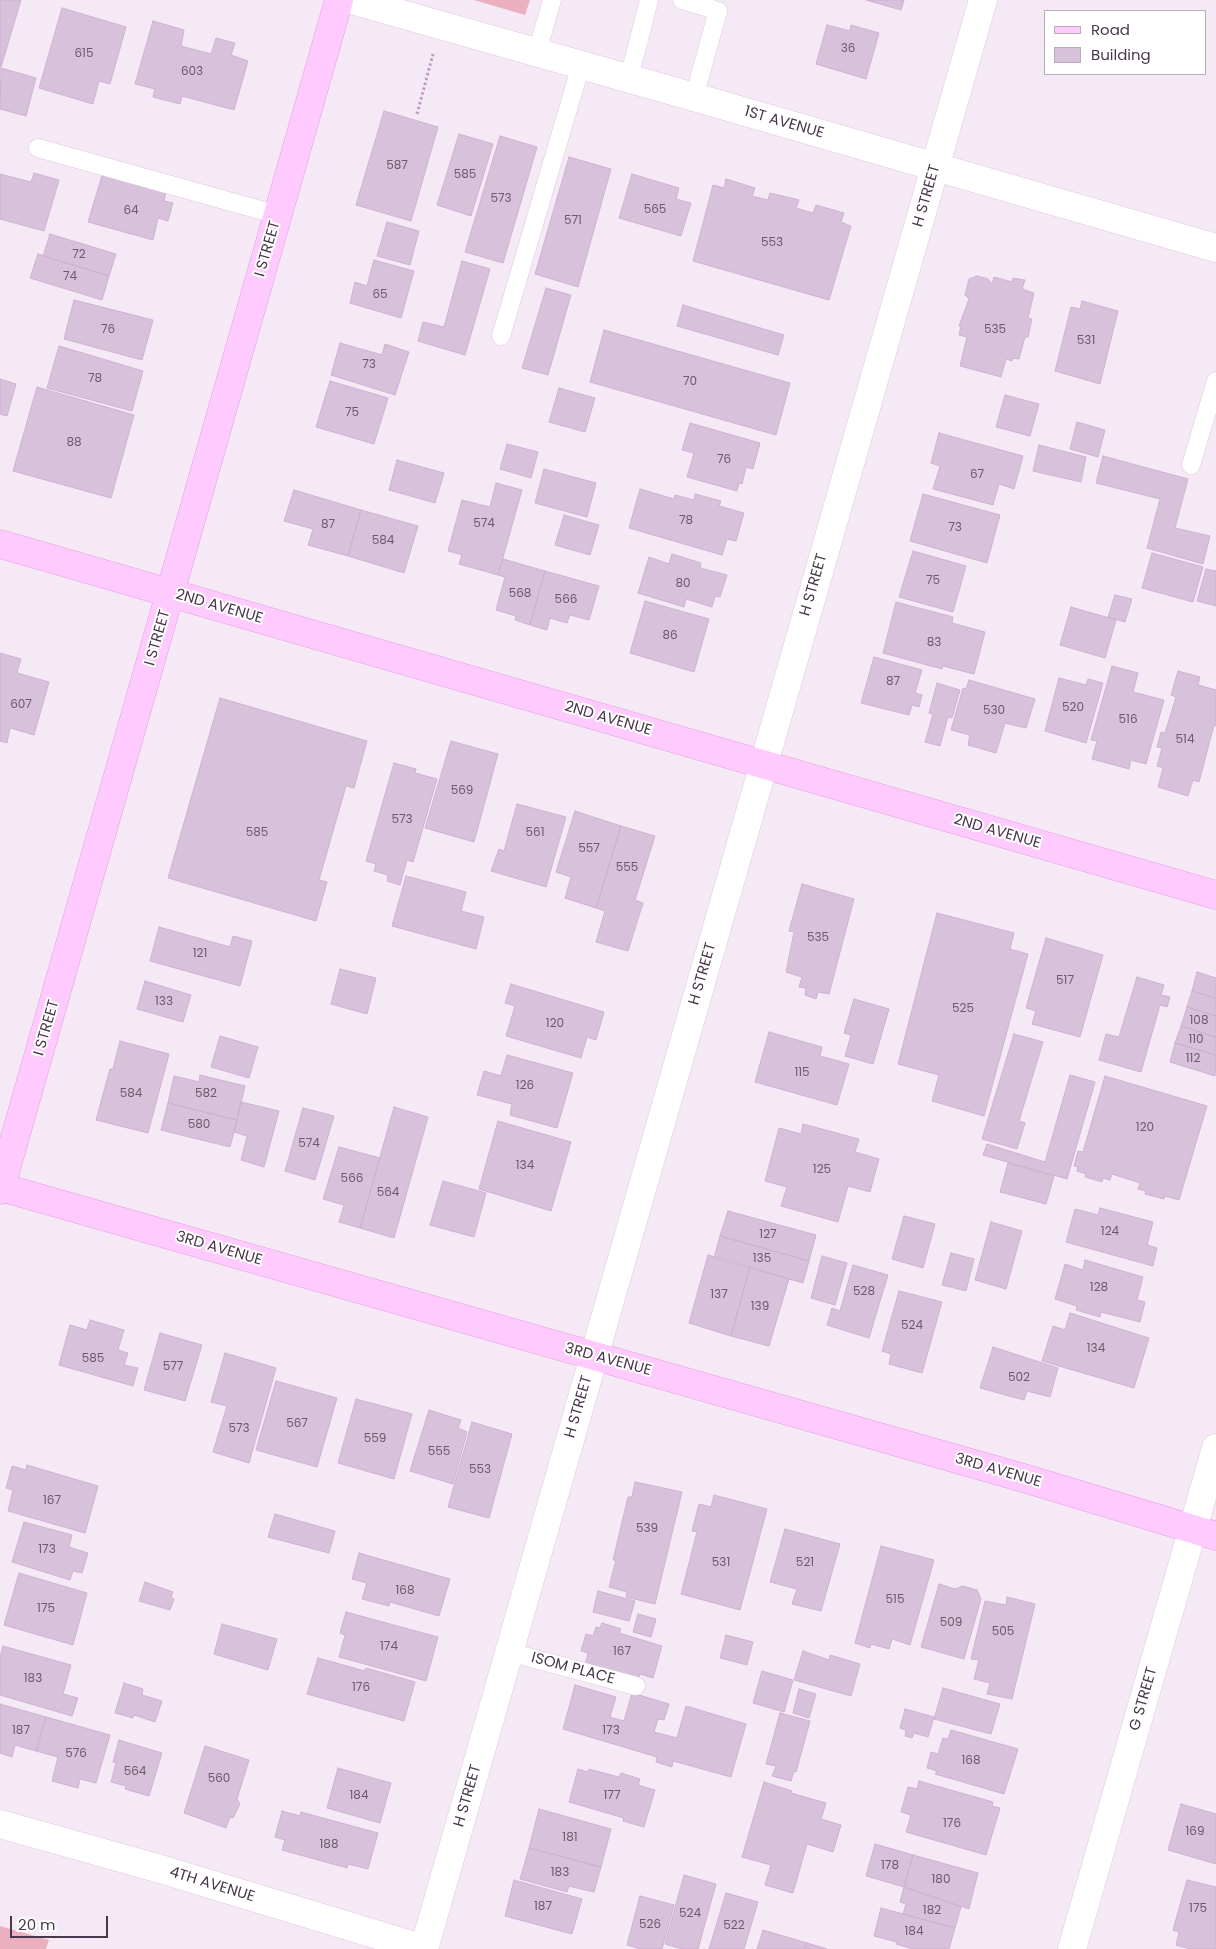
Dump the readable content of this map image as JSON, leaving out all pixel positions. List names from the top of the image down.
{
  "streets": {
    "street": [
      "1ST AVENUE",
      "H STREET",
      "I STREET",
      "2ND AVENUE",
      "3RD AVENUE",
      "G STREET",
      "4TH AVENUE"
    ],
    "lane": ["ISOM PLACE"]
  },
  "crossings": [
    ["1ST AVENUE", "H STREET"],
    ["H STREET", "2ND AVENUE"],
    ["H STREET", "3RD AVENUE"],
    ["H STREET", "ISOM PLACE"],
    ["H STREET", "4TH AVENUE"],
    ["I STREET", "2ND AVENUE"],
    ["I STREET", "3RD AVENUE"],
    ["3RD AVENUE", "G STREET"]
  ],
  "house_numbers": [
    "36",
    "615",
    "603",
    "587",
    "585",
    "573",
    "565",
    "64",
    "571",
    "553",
    "72",
    "74",
    "65",
    "76",
    "535",
    "531",
    "73",
    "78",
    "70",
    "75",
    "88",
    "76",
    "67",
    "78",
    "574",
    "87",
    "73",
    "584",
    "75",
    "80",
    "568",
    "566",
    "86",
    "83",
    "87",
    "607",
    "520",
    "530",
    "516",
    "514",
    "569",
    "573",
    "585",
    "561",
    "557",
    "555",
    "535",
    "121",
    "517",
    "133",
    "525",
    "108",
    "120",
    "110",
    "112",
    "115",
    "126",
    "584",
    "582",
    "580",
    "120",
    "574",
    "134",
    "125",
    "566",
    "564",
    "124",
    "127",
    "135",
    "128",
    "528",
    "137",
    "139",
    "524",
    "134",
    "585",
    "577",
    "502",
    "567",
    "573",
    "559",
    "555",
    "553",
    "167",
    "539",
    "173",
    "531",
    "521",
    "168",
    "515",
    "175",
    "509",
    "505",
    "174",
    "167",
    "183",
    "176",
    "187",
    "173",
    "576",
    "168",
    "564",
    "560",
    "184",
    "177",
    "176",
    "169",
    "181",
    "188",
    "178",
    "183",
    "180",
    "187",
    "175",
    "182",
    "524",
    "526",
    "522",
    "184"
  ],
  "legend": ["Road", "Building"],
  "scale_bar": "20 m"
}
